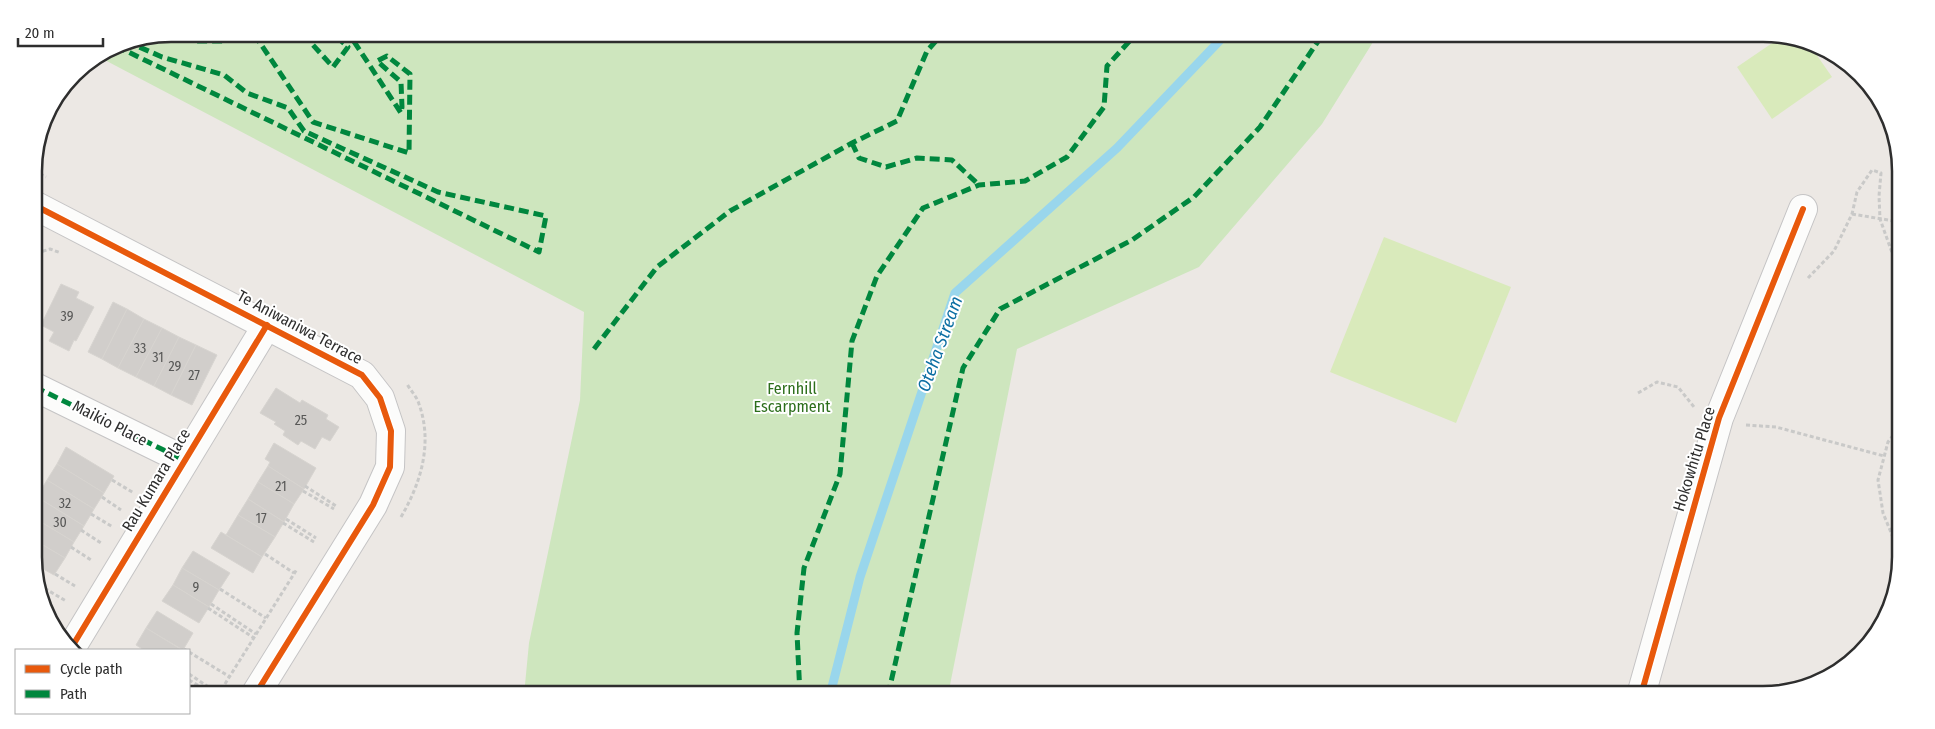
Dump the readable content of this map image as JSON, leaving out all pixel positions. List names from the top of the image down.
{
  "streets": {
    "street": [
      "Te Aniwaniwa Terrace",
      "Maikio Place",
      "Hokowhitu Place",
      "Rau Kumara Place"
    ]
  },
  "crossings": [
    ["Te Aniwaniwa Terrace", "Rau Kumara Place"],
    ["Maikio Place", "Rau Kumara Place"]
  ],
  "water": ["Oteha Stream"],
  "parks": ["Fernhill Escarpment"],
  "house_numbers": [
    "39",
    "33",
    "31",
    "29",
    "27",
    "25",
    "21",
    "32",
    "17",
    "30",
    "9"
  ],
  "legend": ["Cycle path", "Path"],
  "scale_bar": "20 m"
}
